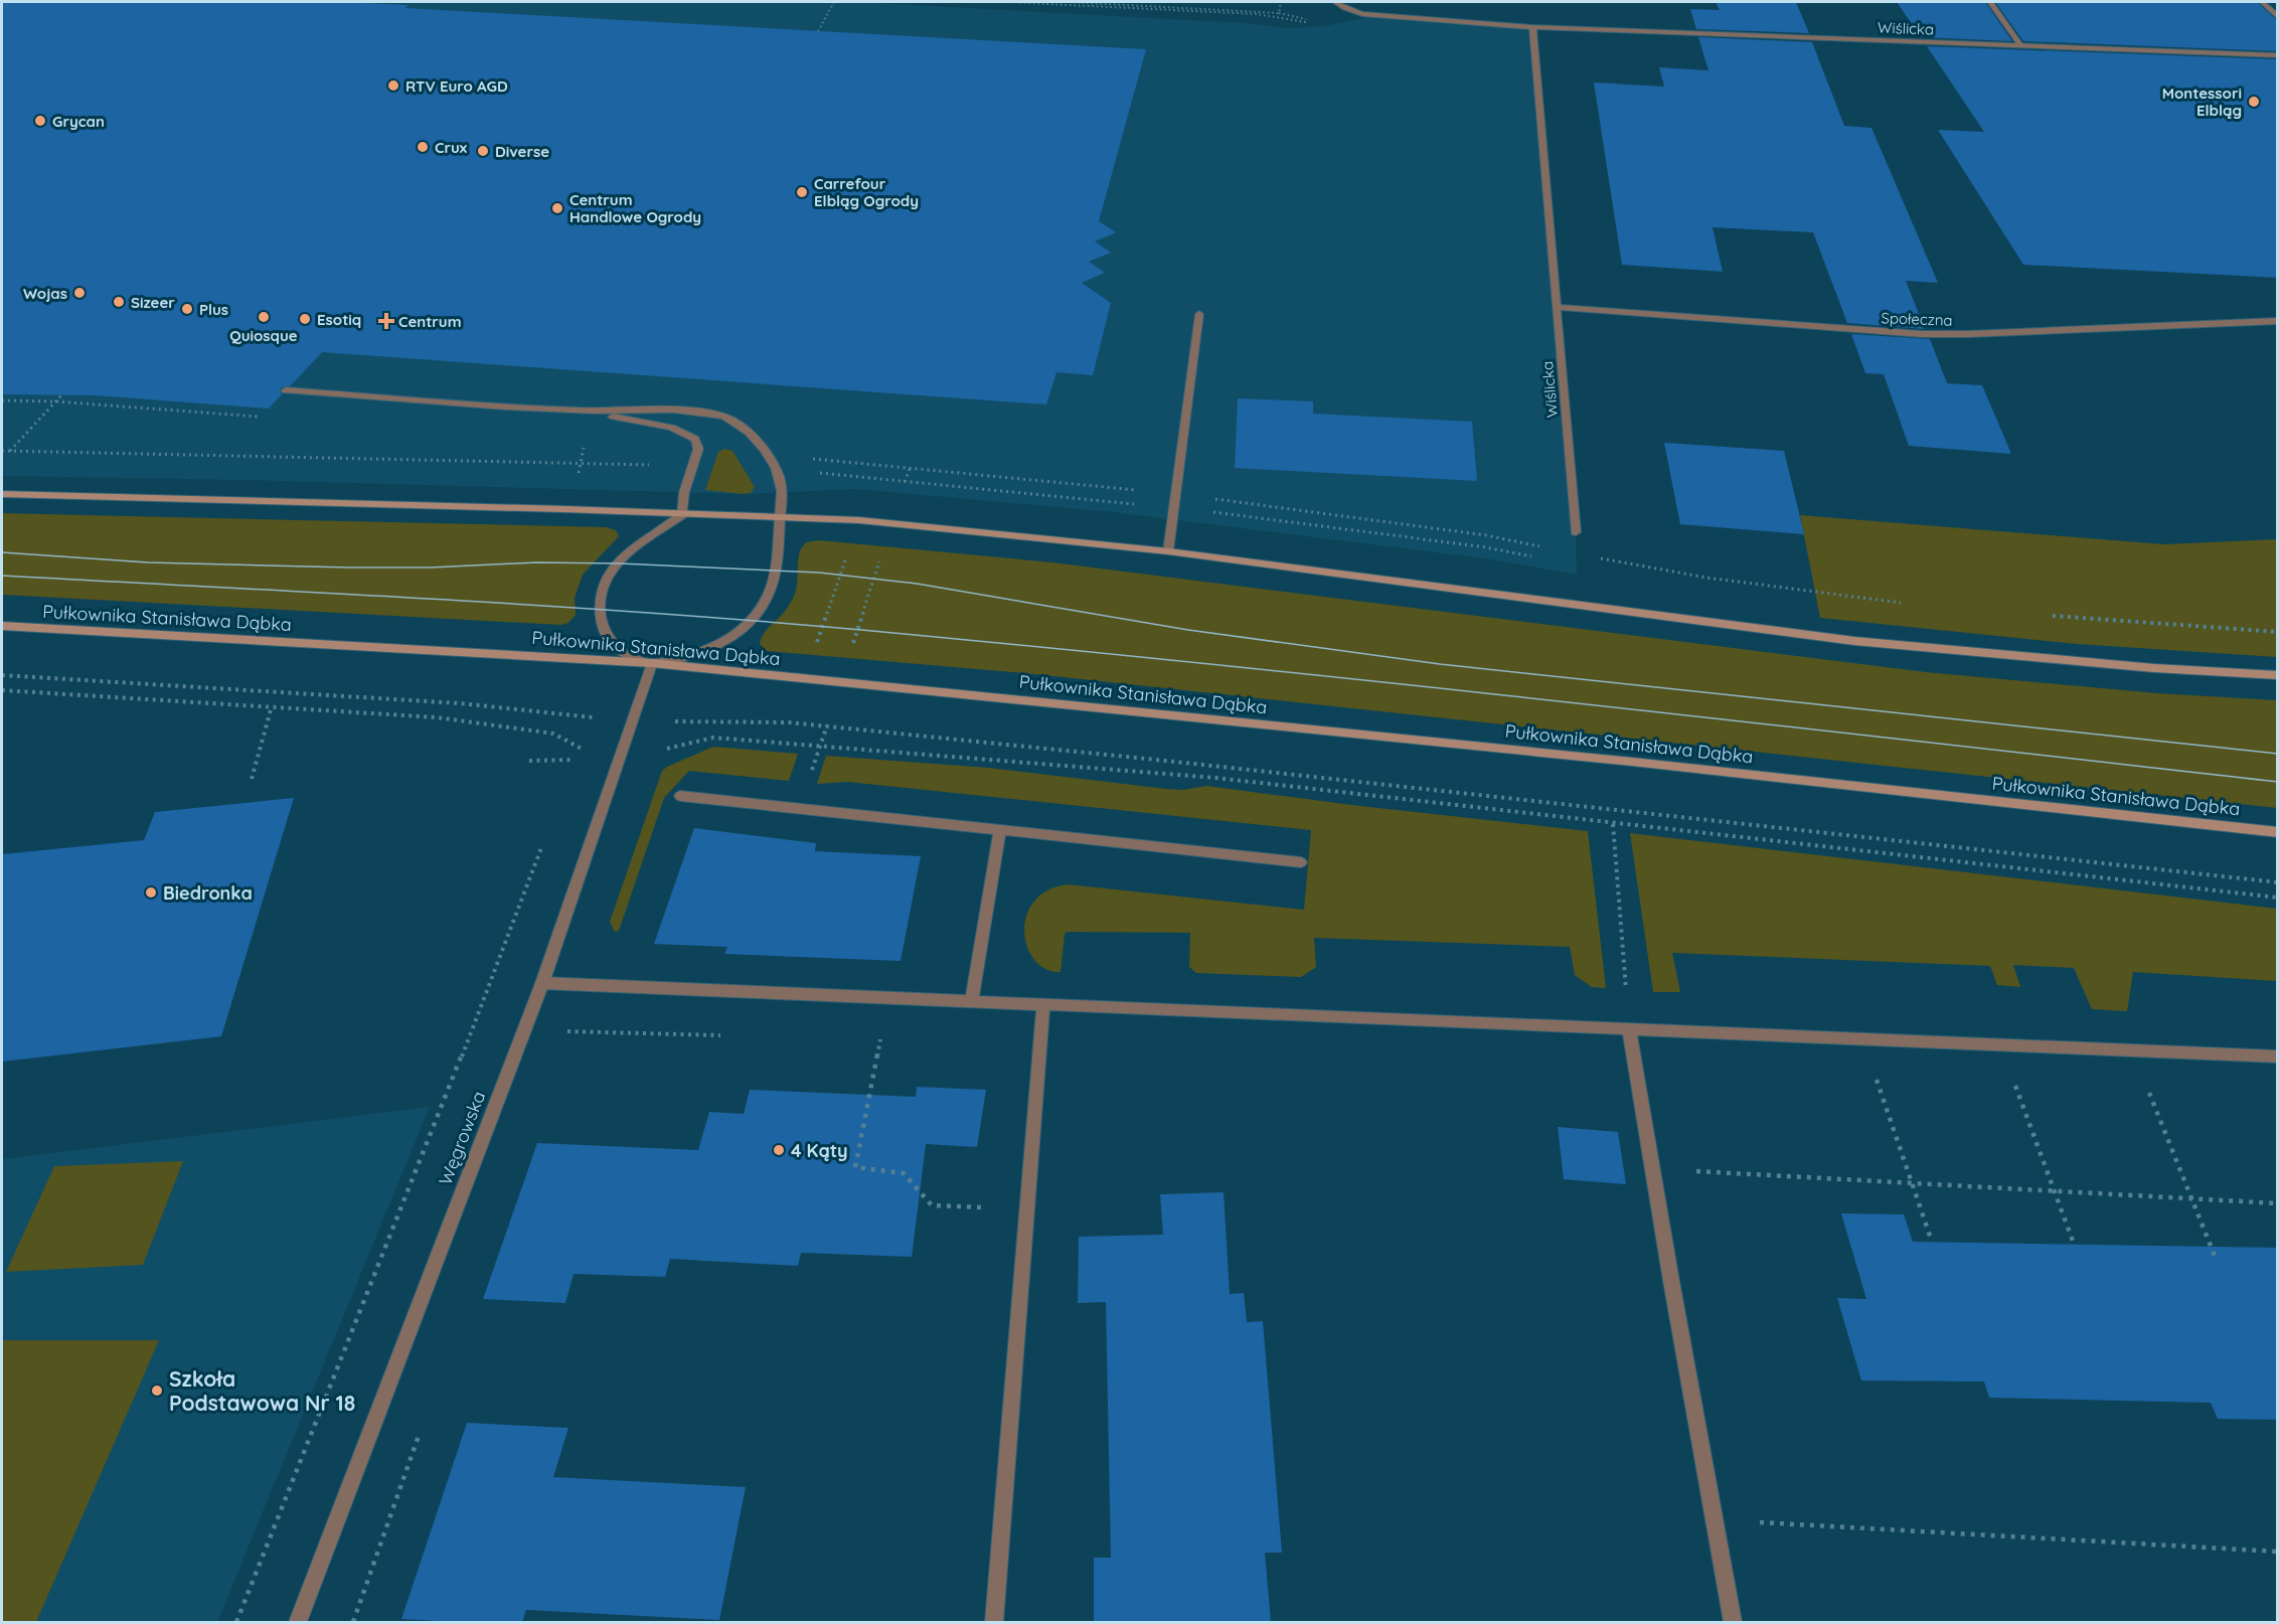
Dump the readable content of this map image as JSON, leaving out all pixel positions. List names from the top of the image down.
{
  "streets": {
    "street": [
      "Wiślicka",
      "Społeczna",
      "Pułkownika Stanisława Dąbka",
      "Węgrowska"
    ]
  },
  "crossings": [
    ["Wiślicka", "Społeczna"],
    ["Pułkownika Stanisława Dąbka", "Węgrowska"]
  ],
  "places": {
    "other": [
      "RTV Euro AGD",
      "Montessori Elbląg",
      "Grycan",
      "Crux",
      "Diverse",
      "Carrefour Elbląg Ogrody",
      "Centrum Handlowe Ogrody",
      "Wojas",
      "Sizeer",
      "Plus",
      "Quiosque",
      "Esotiq",
      "Biedronka",
      "4 Kąty",
      "Szkoła Podstawowa Nr 18"
    ],
    "health": ["Centrum"]
  }
}
